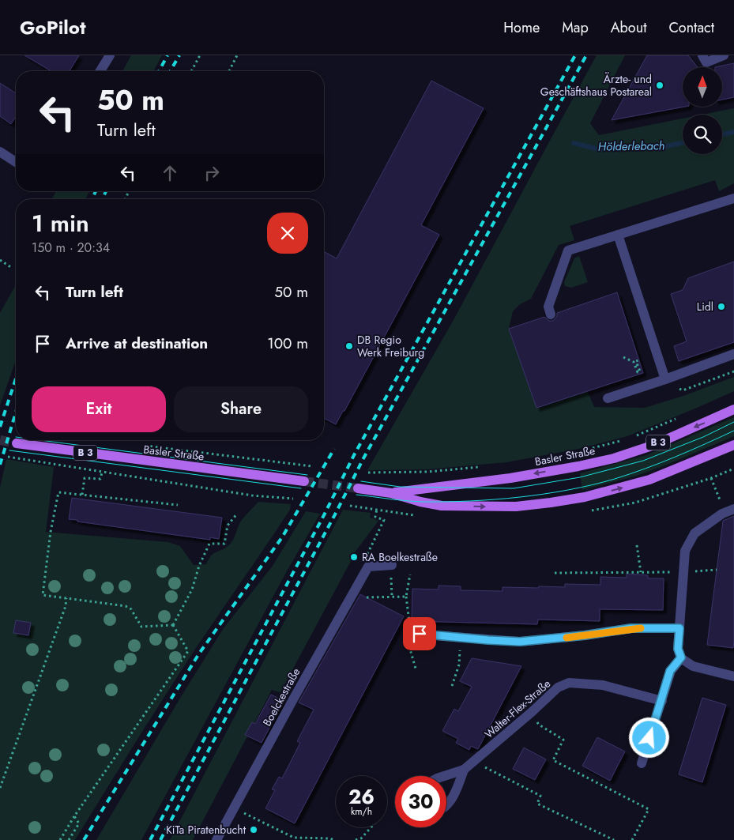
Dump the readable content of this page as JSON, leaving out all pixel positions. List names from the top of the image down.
{
  "streets": {
    "main road": ["B 3", "Basler Straße"],
    "street": ["Boelckestraße", "Walter-Flex-Straße"]
  },
  "water": ["Hölderlebach"],
  "places": [
    "Ärzte- und Geschäftshaus Postareal",
    "Lidl",
    "DB Regio Werk Freiburg",
    "RA Boelkestraße",
    "KiTa Piratenbucht"
  ],
  "north": "top",
  "page": {
    "header": "GoPilot",
    "nav": [
      "Home",
      "Map",
      "About",
      "Contact"
    ],
    "turn": ["50 m", "Turn left"],
    "heading": ["1 min", "150 m · 20:34"],
    "list": [
      {
        "name": "Turn left",
        "value": "50 m"
      },
      {
        "name": "Arrive at destination",
        "value": "100 m"
      }
    ],
    "buttons": ["Exit", "Share"],
    "speed": "26 km/h",
    "limit": "30"
  }
}
